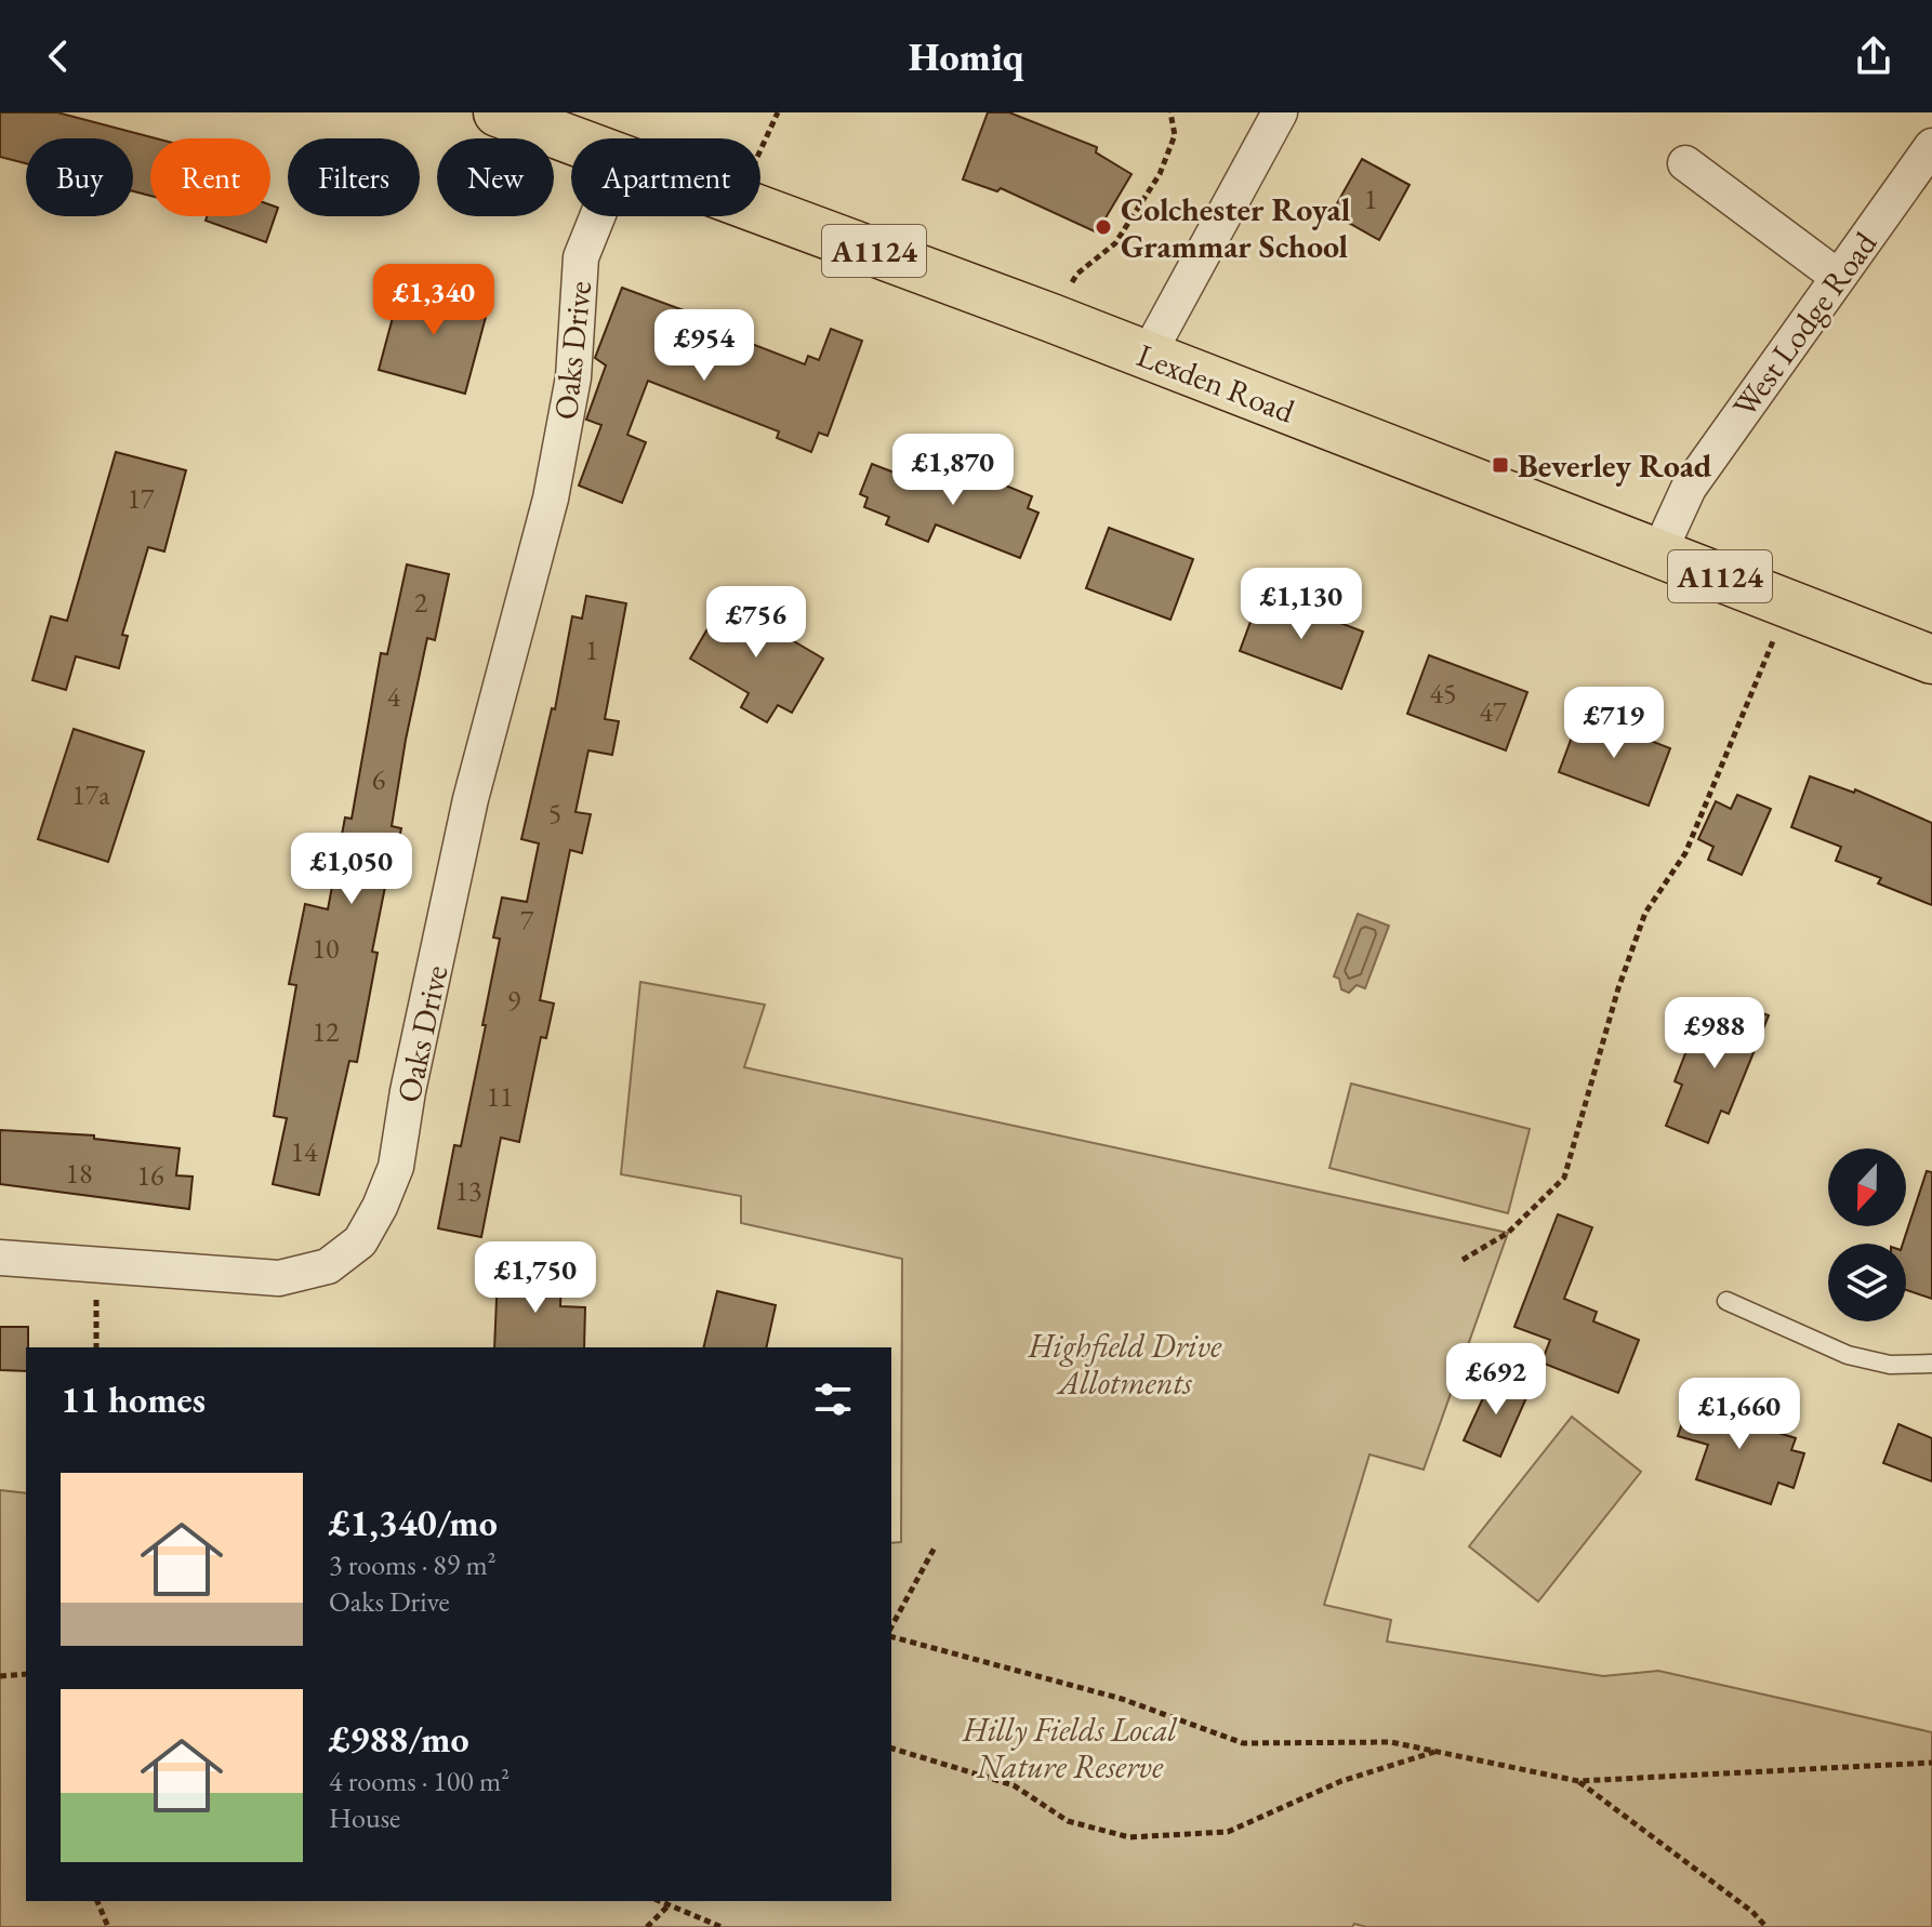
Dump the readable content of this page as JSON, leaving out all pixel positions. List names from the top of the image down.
{
  "streets": {
    "main road": ["A1124", "Lexden Road"],
    "street": ["West Lodge Road", "Oaks Drive"]
  },
  "crossings": [
    ["West Lodge Road", "Lexden Road"]
  ],
  "parks": ["Highfield Drive Allotments", "Hilly Fields Local Nature Reserve"],
  "places": {
    "other": ["Colchester Royal Grammar School"],
    "transit": ["Beverley Road"]
  },
  "house_numbers": [
    "1",
    "17",
    "2",
    "1",
    "45",
    "4",
    "47",
    "6",
    "17a",
    "5",
    "7",
    "10",
    "9",
    "12",
    "11",
    "14",
    "18",
    "16",
    "13"
  ],
  "north": "bottom",
  "page": {
    "header": "Homiq",
    "chip": [
      "Buy",
      "Rent",
      "Filters",
      "New",
      "Apartment"
    ],
    "price": [
      "£1,340",
      "£954",
      "£1,870",
      "£1,130",
      "£756",
      "£719",
      "£1,050",
      "£988",
      "£1,750",
      "£692",
      "£1,660"
    ],
    "heading": "11 homes",
    "list": [
      {
        "name": "£1,340/mo",
        "note": "3 rooms · 89 m² · Oaks Drive"
      },
      {
        "name": "£988/mo",
        "note": "4 rooms · 100 m² · House"
      }
    ]
  }
}
